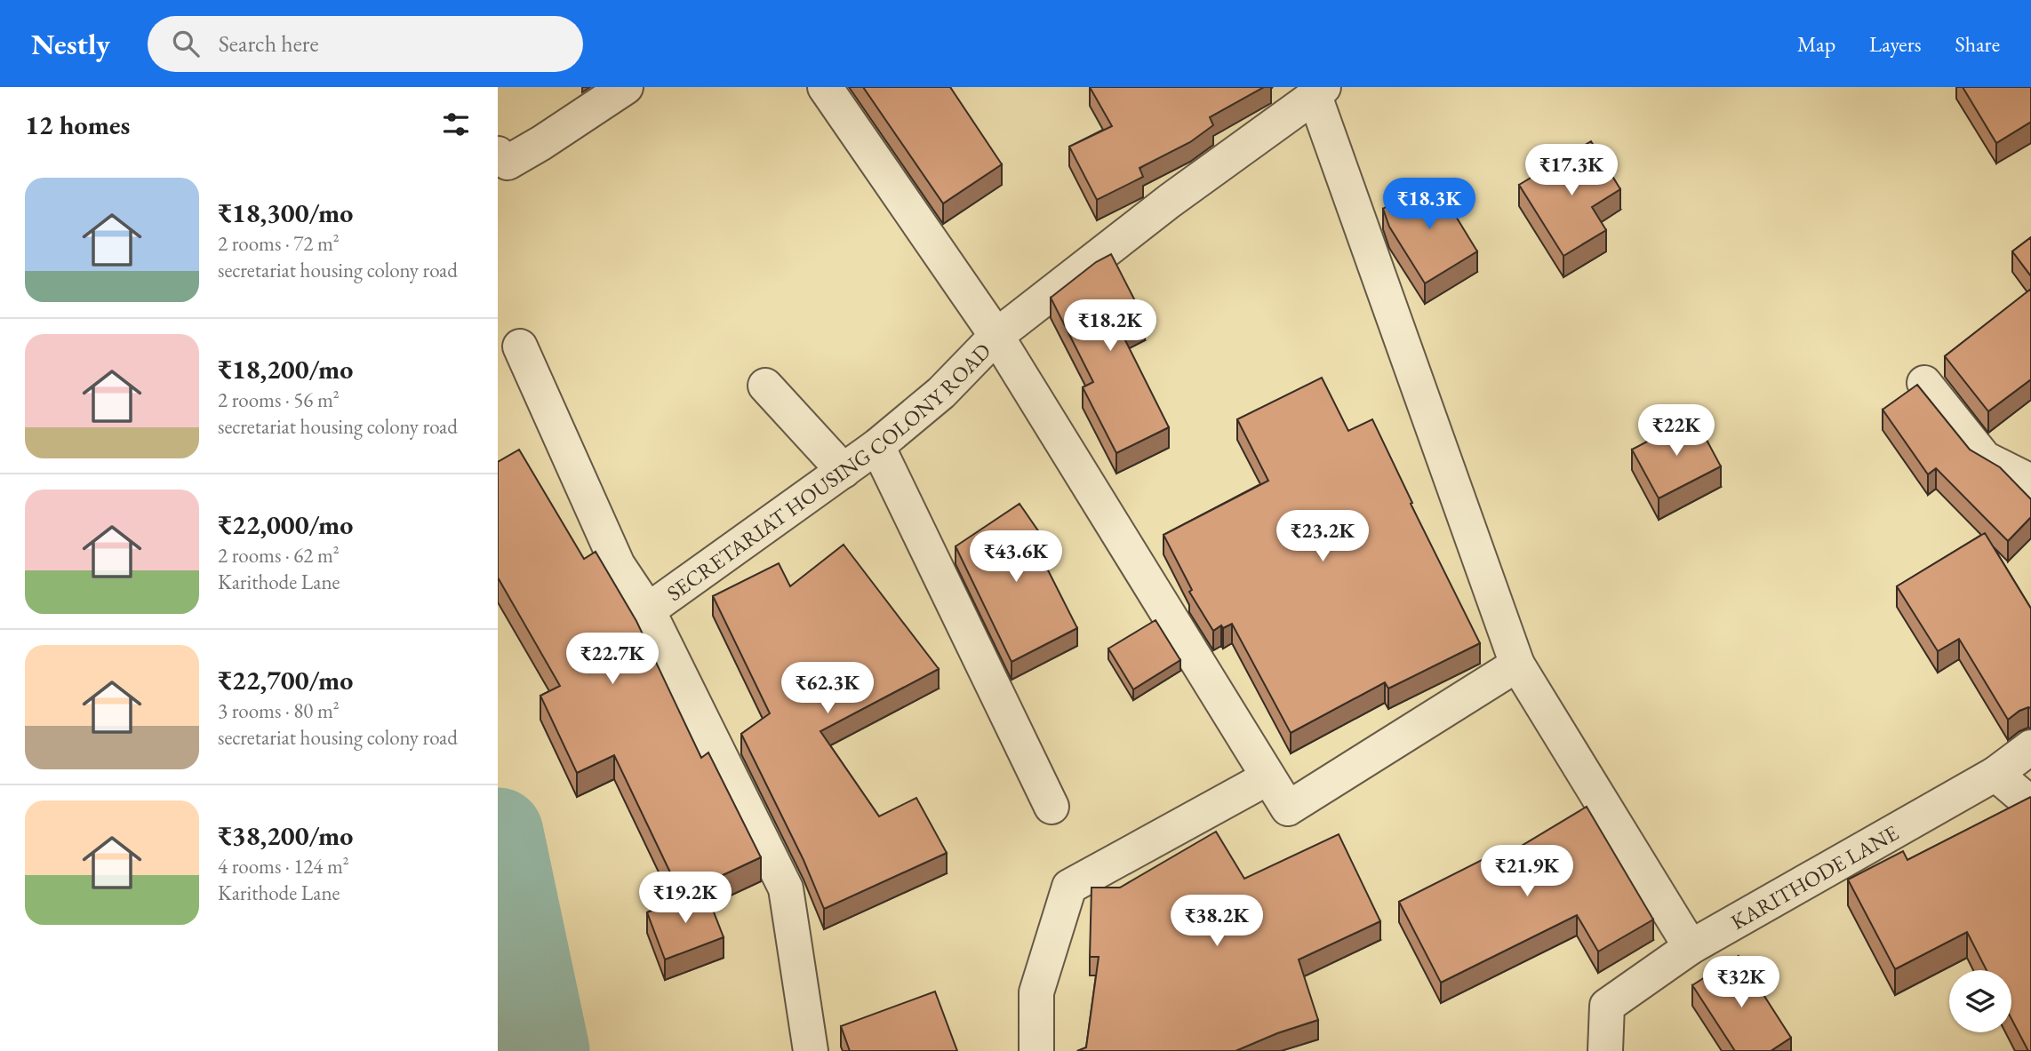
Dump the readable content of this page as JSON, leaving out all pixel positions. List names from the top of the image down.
{
  "streets": {
    "street": ["SECRETARIAT HOUSING COLONY ROAD", "KARITHODE LANE"]
  },
  "page": {
    "header": "Nestly",
    "search": "Search here",
    "nav": ["Map", "Layers", "Share"],
    "heading": "12 homes",
    "price": [
      "₹17.3K",
      "₹18.3K",
      "₹18.2K",
      "₹22K",
      "₹23.2K",
      "₹43.6K",
      "₹22.7K",
      "₹62.3K",
      "₹21.9K",
      "₹19.2K",
      "₹38.2K",
      "₹32K"
    ],
    "list": [
      {
        "name": "₹18,300/mo",
        "note": "2 rooms · 72 m² · secretariat housing colony road"
      },
      {
        "name": "₹18,200/mo",
        "note": "2 rooms · 56 m² · secretariat housing colony road"
      },
      {
        "name": "₹22,000/mo",
        "note": "2 rooms · 62 m² · Karithode Lane"
      },
      {
        "name": "₹22,700/mo",
        "note": "3 rooms · 80 m² · secretariat housing colony road"
      },
      {
        "name": "₹38,200/mo",
        "note": "4 rooms · 124 m² · Karithode Lane"
      }
    ]
  }
}
